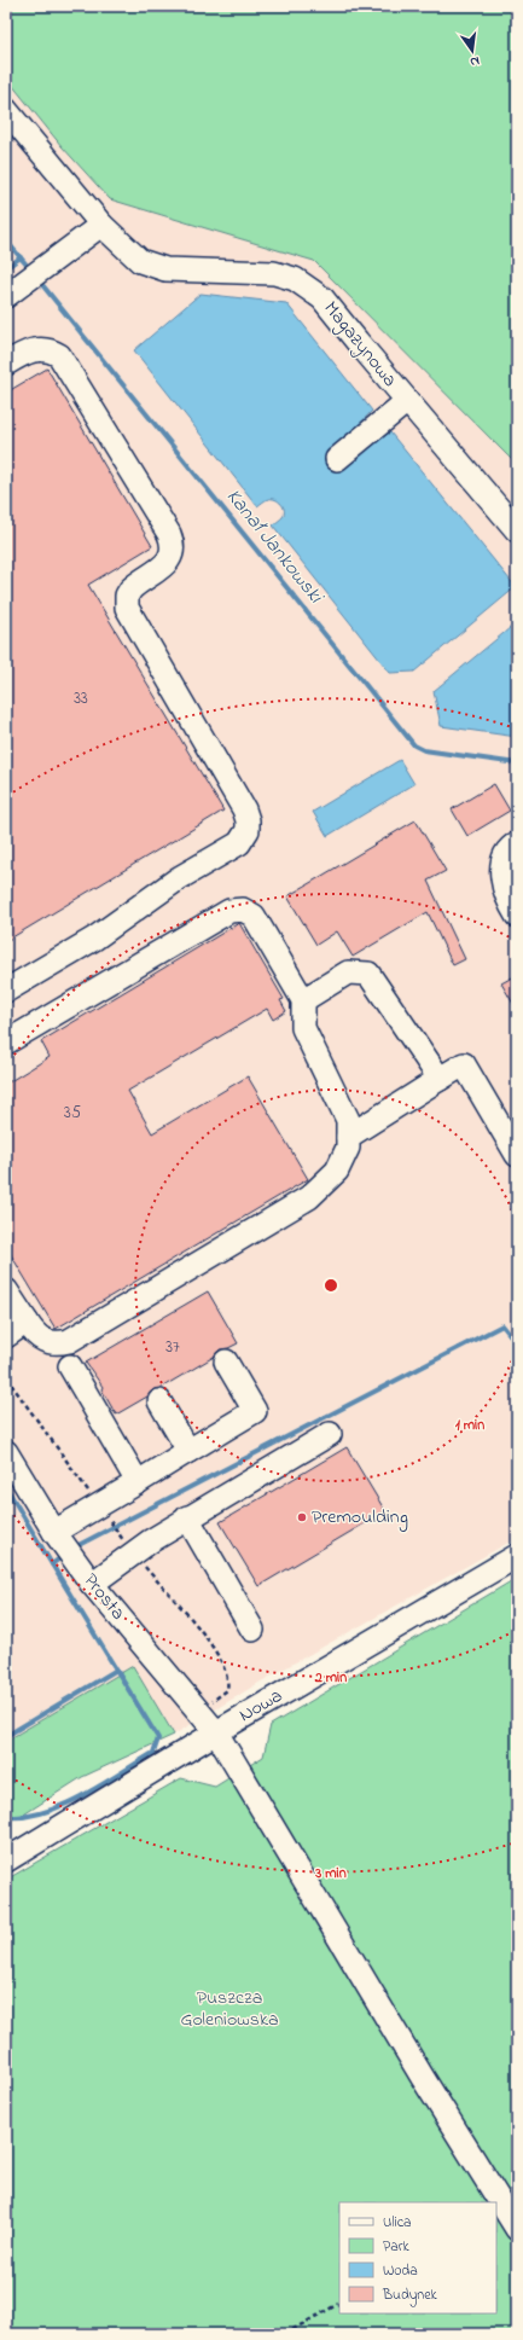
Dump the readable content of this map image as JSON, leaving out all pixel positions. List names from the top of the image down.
{
  "streets": {
    "street": ["Magazynowa", "Prosta", "Nowa"]
  },
  "crossings": [
    ["Prosta", "Nowa"]
  ],
  "water": ["Kanał Jankowski"],
  "parks": ["Puszcza Goleniowska"],
  "places": ["Premoulding"],
  "house_numbers": ["33", "35", "37"],
  "legend": [
    "Ulica",
    "Park",
    "Woda",
    "Budynek"
  ],
  "north": "bottom",
  "rings": ["1 min", "2 min", "3 min"]
}
